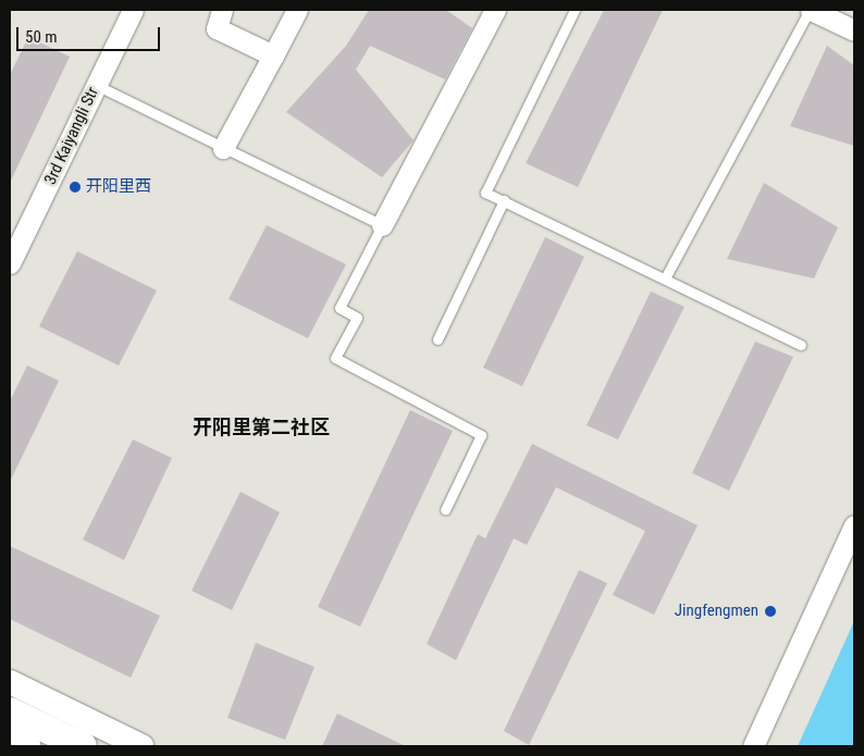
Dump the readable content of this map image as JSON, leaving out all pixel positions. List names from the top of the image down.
{
  "streets": {
    "street": ["3rd Kaiyangli Str"]
  },
  "districts": ["开阳里第二社区"],
  "places": ["开阳里西", "Jingfengmen"],
  "scale_bar": "50 m"
}
